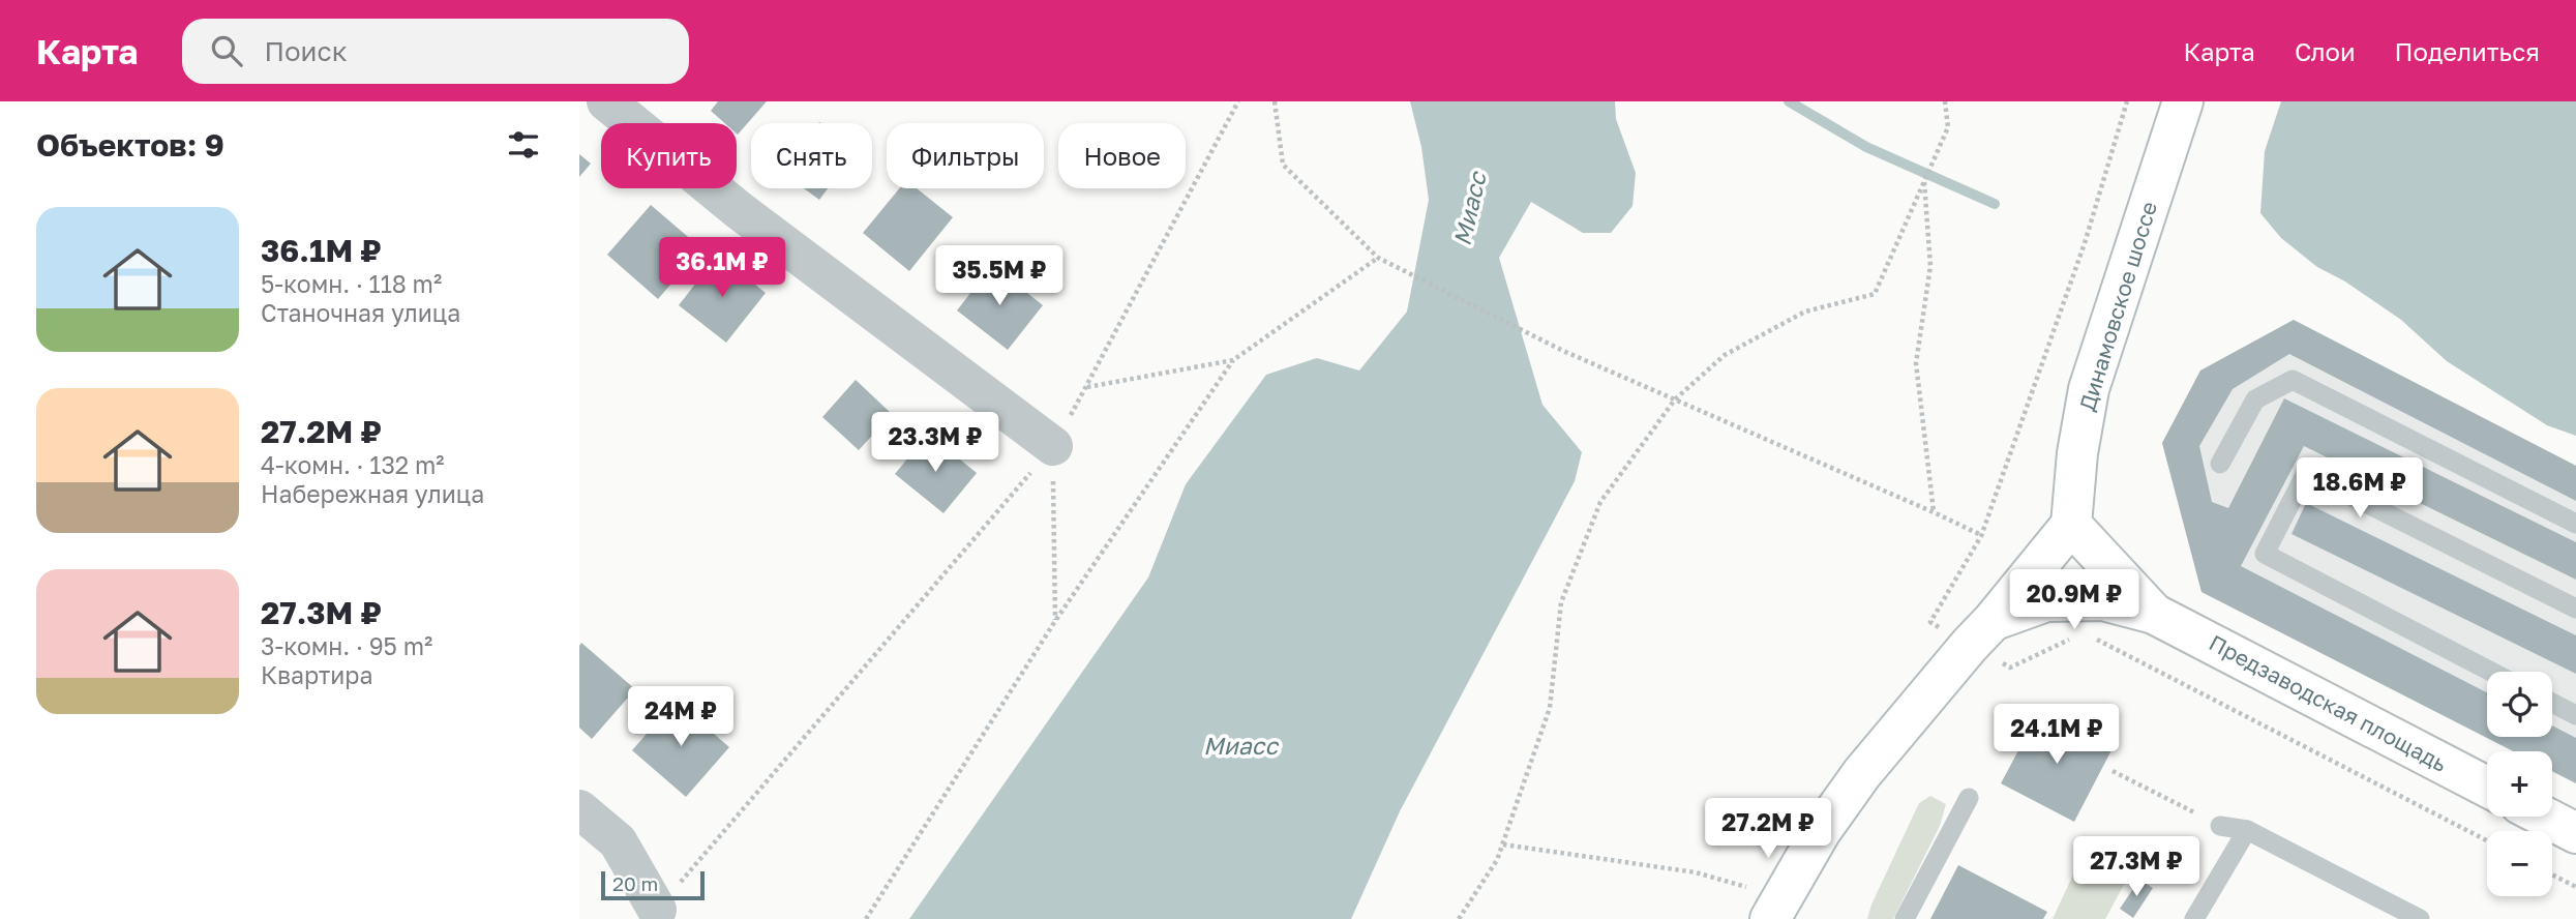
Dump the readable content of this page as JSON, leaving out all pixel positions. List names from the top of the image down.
{
  "streets": {
    "main road": ["Динамовское шоссе", "Предзаводская площадь"]
  },
  "water": ["Миасс"],
  "scale_bar": "20 m",
  "page": {
    "header": "Карта",
    "search": "Поиск",
    "nav": ["Карта", "Слои", "Поделиться"],
    "heading": "Объектов: 9",
    "chip": [
      "Купить",
      "Снять",
      "Фильтры",
      "Новое"
    ],
    "list": [
      {
        "name": "36.1M ₽",
        "note": "5-комн. · 118 m² · Станочная улица"
      },
      {
        "name": "27.2M ₽",
        "note": "4-комн. · 132 m² · Набережная улица"
      },
      {
        "name": "27.3M ₽",
        "note": "3-комн. · 95 m² · Квартира"
      }
    ],
    "price": [
      "36.1M ₽",
      "35.5M ₽",
      "23.3M ₽",
      "18.6M ₽",
      "20.9M ₽",
      "24M ₽",
      "24.1M ₽",
      "27.2M ₽",
      "27.3M ₽"
    ],
    "map_buttons": ["+", "−"],
    "scale": "20 m"
  }
}
